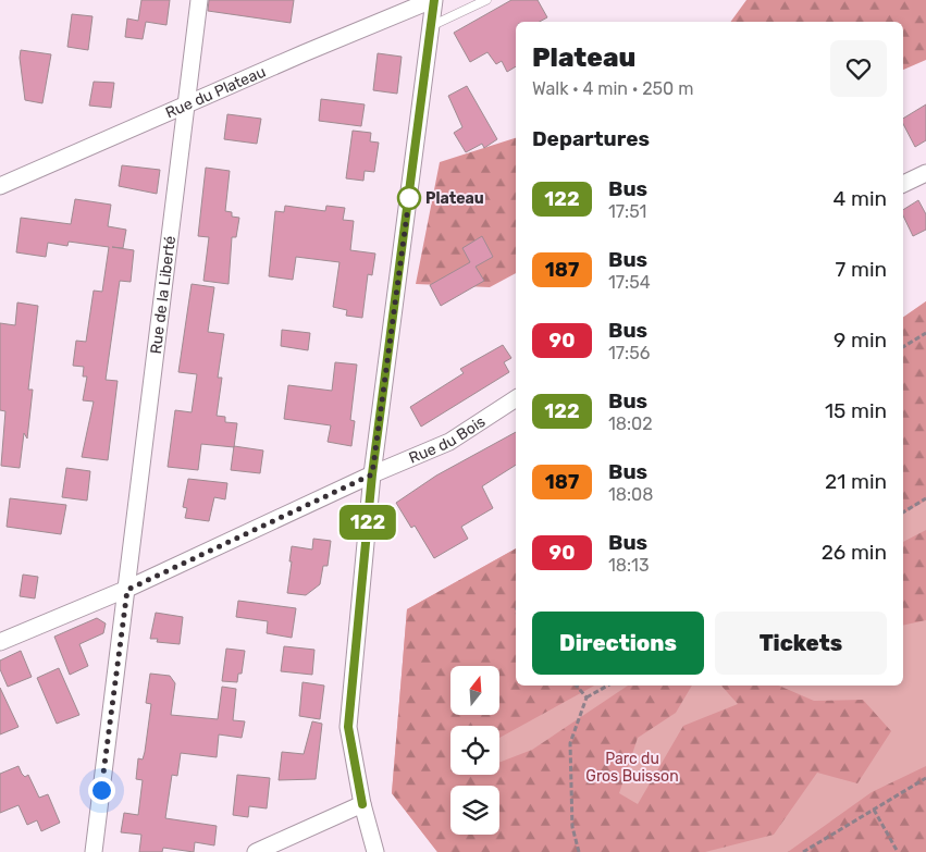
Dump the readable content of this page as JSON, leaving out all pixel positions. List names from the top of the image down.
{
  "streets": {
    "street": ["Rue du Plateau", "Rue de la Liberté", "Rue du Bois"]
  },
  "crossings": [
    ["Rue du Plateau", "Rue de la Liberté"],
    ["Rue de la Liberté", "Rue du Bois"]
  ],
  "parks": ["Parc du Gros Buisson"],
  "places": ["Plateau"],
  "lines": ["bus line 122"],
  "north": "top",
  "page": {
    "on_map": "122",
    "heading": [
      ["Plateau", "Walk · 4 min · 250 m"],
      "Departures"
    ],
    "list": [
      {
        "mark": "122",
        "name": "Bus",
        "note": "17:51",
        "value": "4 min"
      },
      {
        "mark": "187",
        "name": "Bus",
        "note": "17:54",
        "value": "7 min"
      },
      {
        "mark": "90",
        "name": "Bus",
        "note": "17:56",
        "value": "9 min"
      },
      {
        "mark": "122",
        "name": "Bus",
        "note": "18:02",
        "value": "15 min"
      },
      {
        "mark": "187",
        "name": "Bus",
        "note": "18:08",
        "value": "21 min"
      },
      {
        "mark": "90",
        "name": "Bus",
        "note": "18:13",
        "value": "26 min"
      }
    ],
    "buttons": ["Directions", "Tickets"]
  }
}
